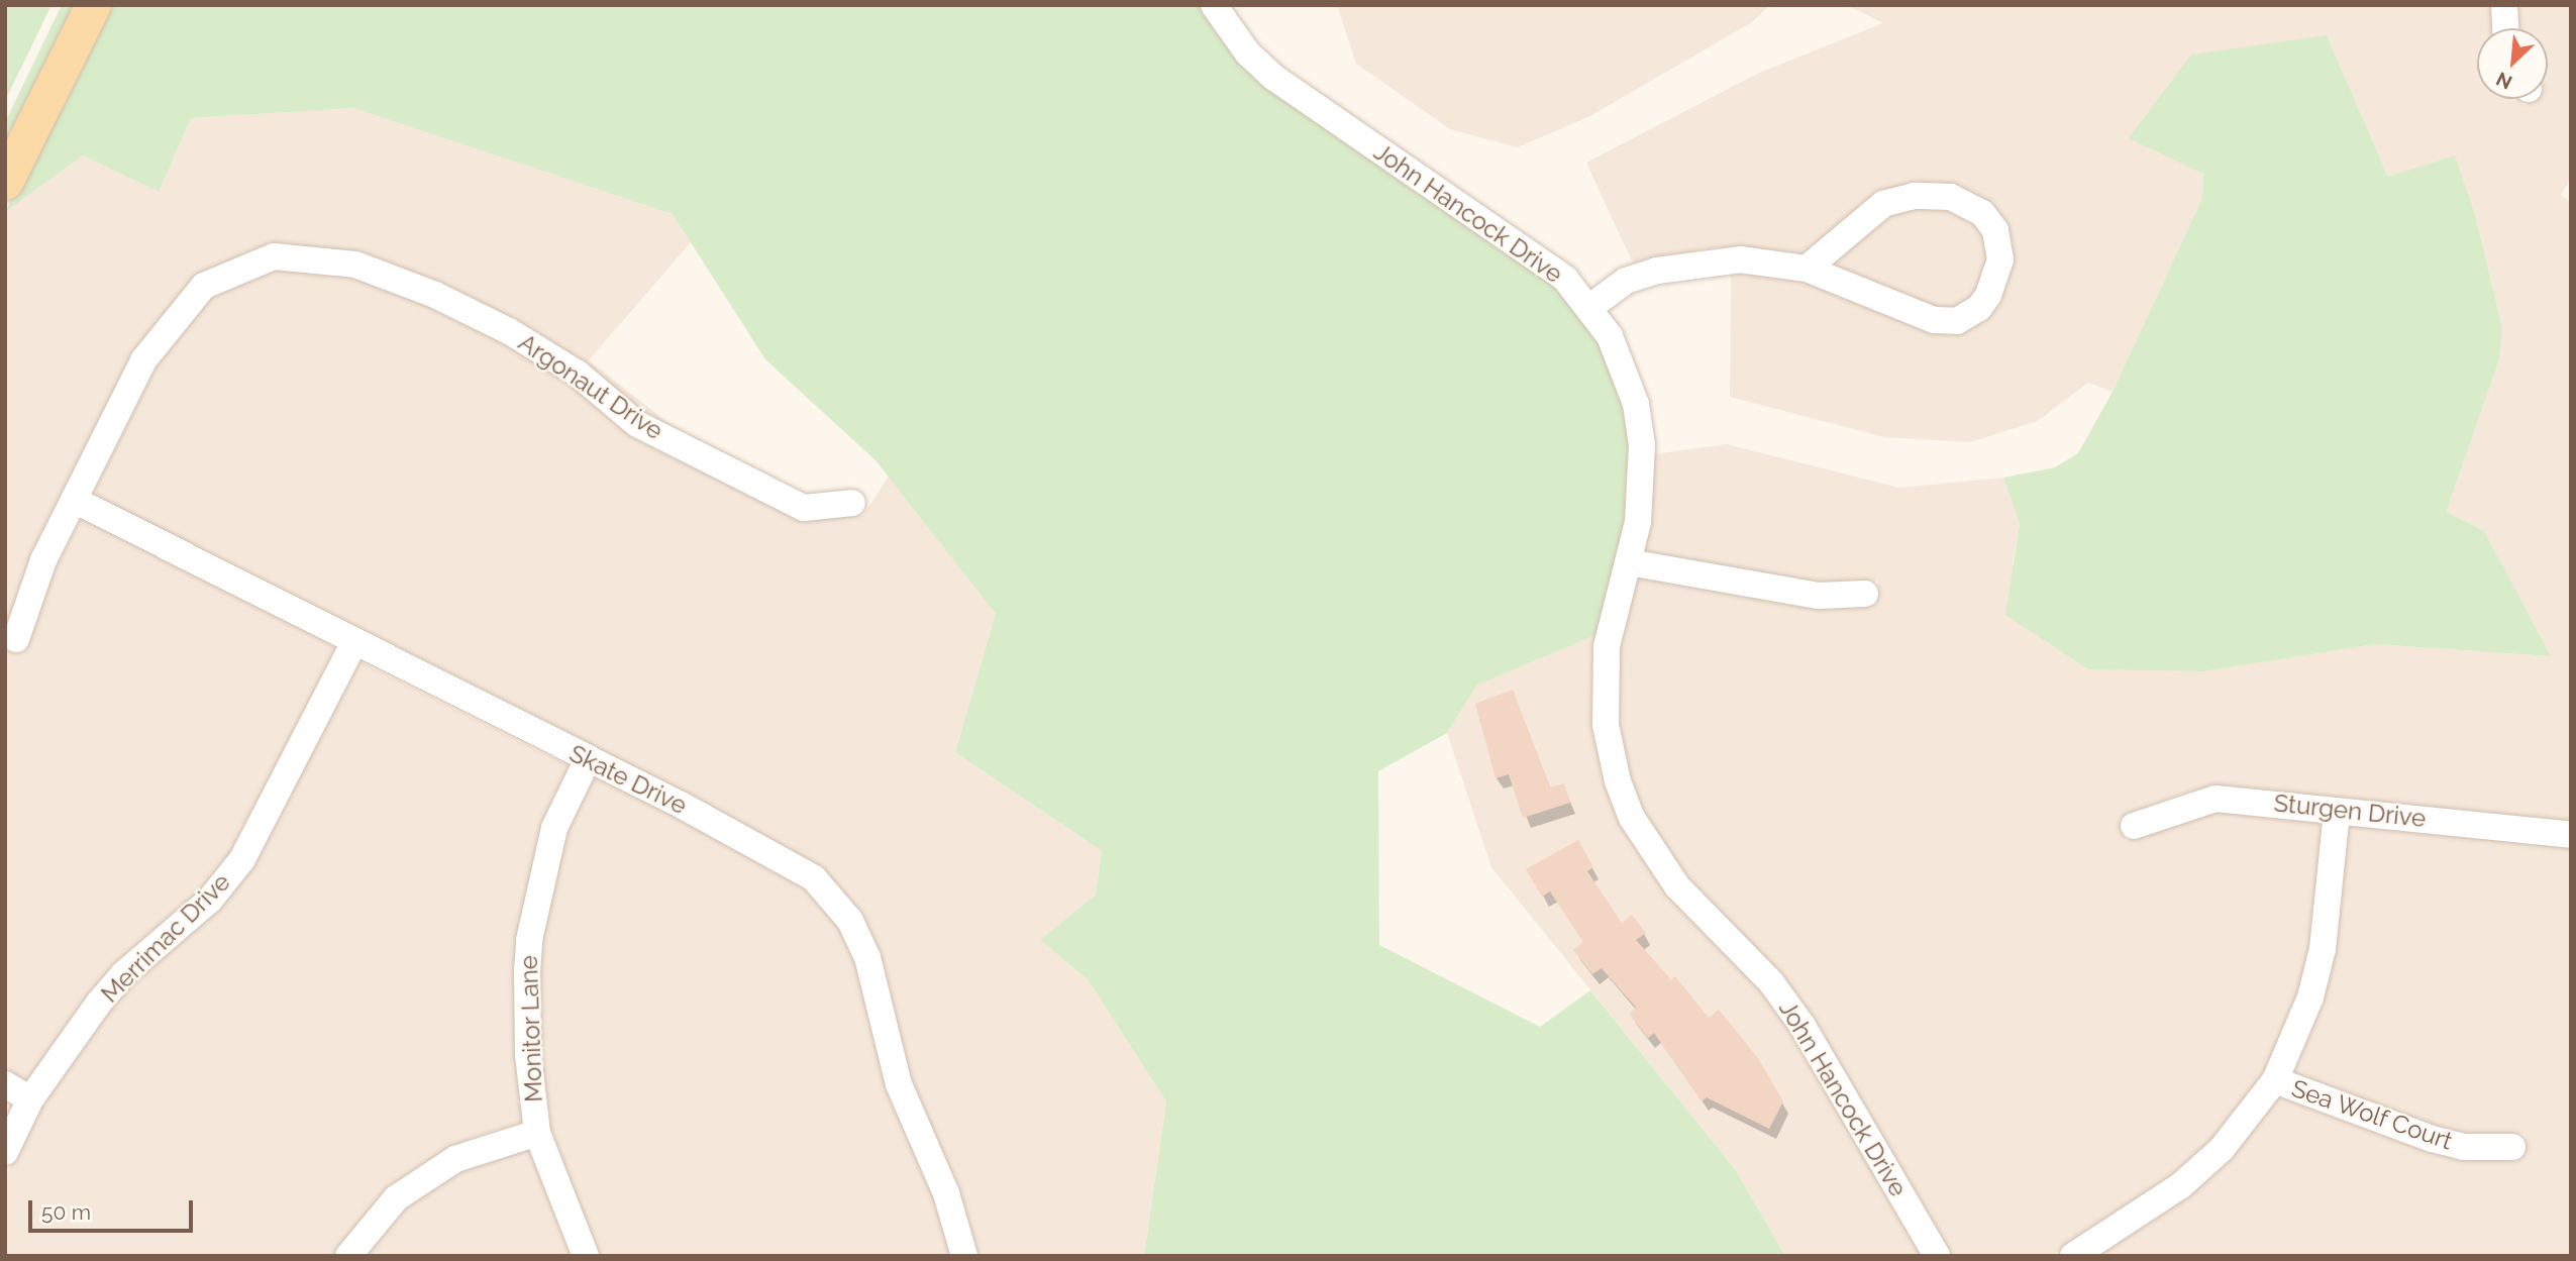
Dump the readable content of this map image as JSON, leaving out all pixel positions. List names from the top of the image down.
{
  "streets": {
    "street": [
      "John Hancock Drive",
      "Argonaut Drive",
      "Skate Drive",
      "Sturgen Drive",
      "Merrimac Drive",
      "Monitor Lane",
      "Sea Wolf Court"
    ]
  },
  "crossings": [
    ["Argonaut Drive", "Skate Drive"],
    ["Skate Drive", "Merrimac Drive"],
    ["Skate Drive", "Monitor Lane"]
  ],
  "scale_bar": "50 m",
  "north": "bottom left"
}
